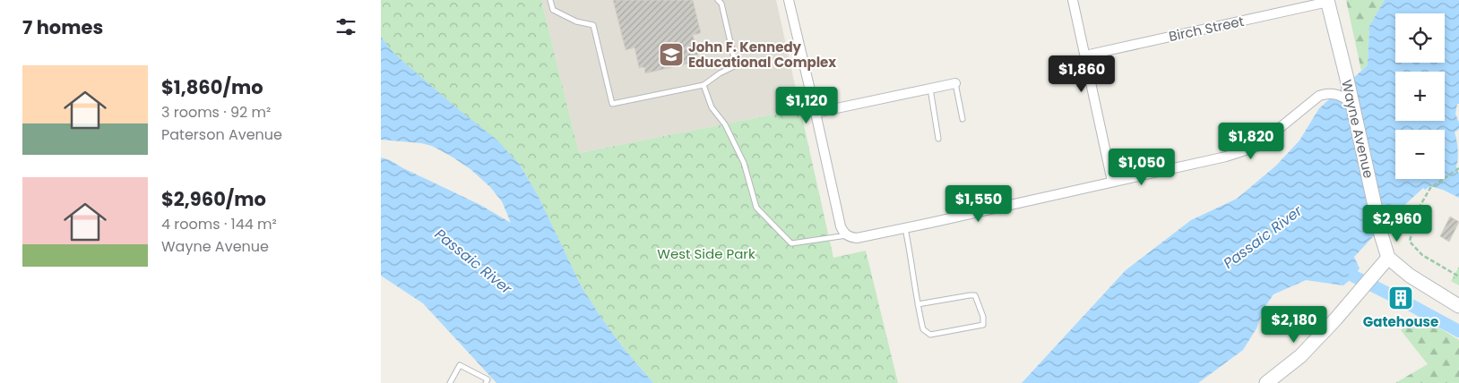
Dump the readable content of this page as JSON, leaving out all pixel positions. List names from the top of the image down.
{
  "streets": {
    "main road": ["Wayne Avenue"],
    "street": ["Birch Street"]
  },
  "crossings": [
    ["Birch Street", "Wayne Avenue"]
  ],
  "water": ["Passaic River"],
  "parks": ["West Side Park"],
  "places": {
    "school or university": ["John F. Kennedy Educational Complex"],
    "building": ["Gatehouse"]
  },
  "page": {
    "heading": "7 homes",
    "map_buttons": ["+", "−"],
    "list": [
      {
        "name": "$1,860/mo",
        "note": "3 rooms · 92 m² · Paterson Avenue"
      },
      {
        "name": "$2,960/mo",
        "note": "4 rooms · 144 m² · Wayne Avenue"
      }
    ],
    "price": [
      "$1,860",
      "$1,120",
      "$1,820",
      "$1,050",
      "$1,550",
      "$2,960",
      "$2,180"
    ]
  }
}
